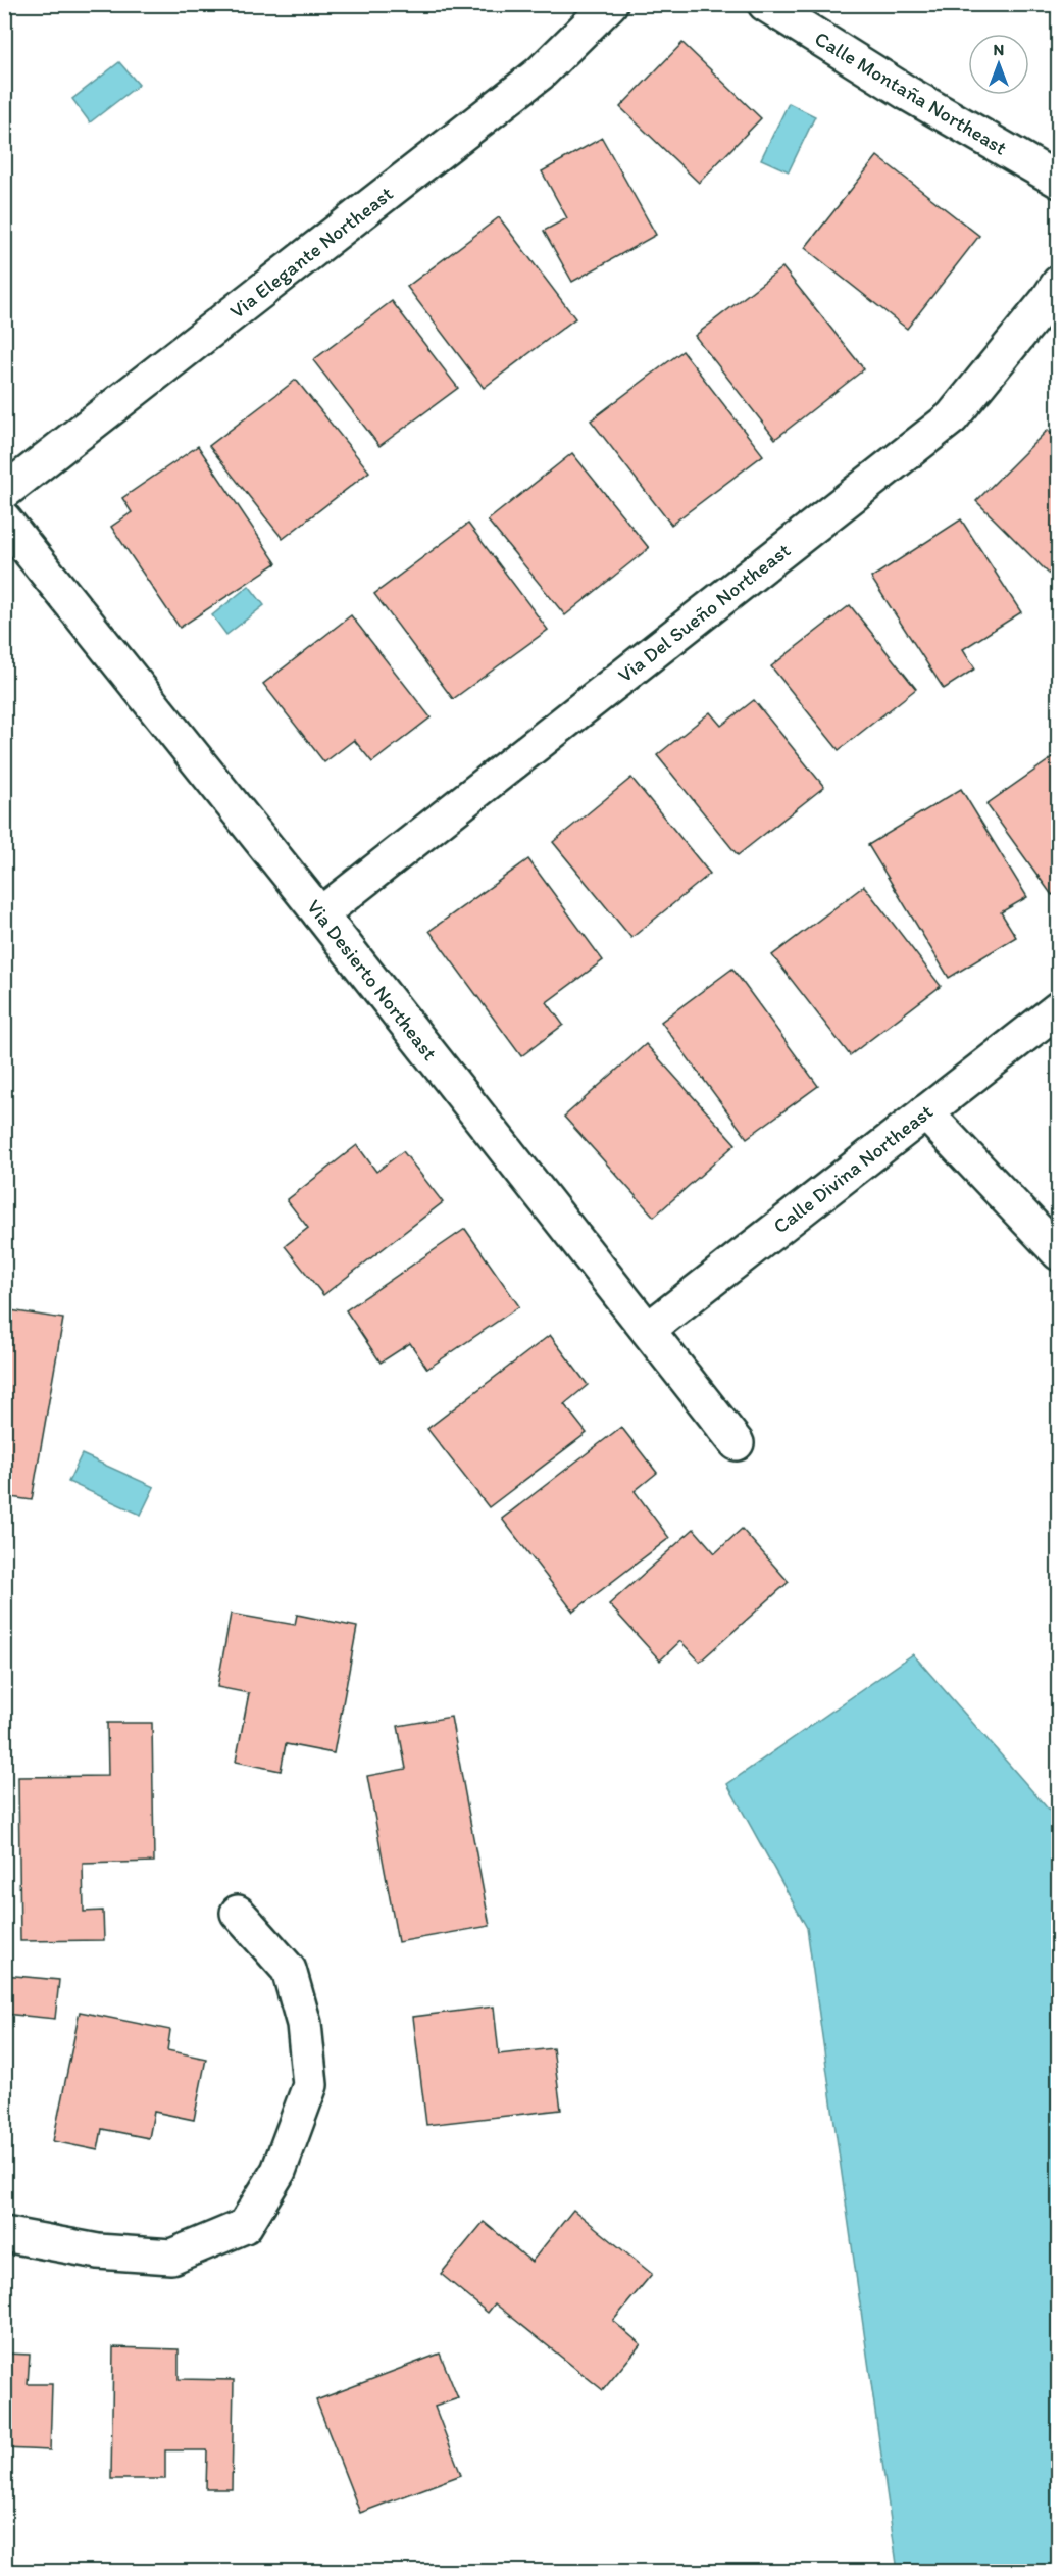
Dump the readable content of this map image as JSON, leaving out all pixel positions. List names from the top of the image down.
{
  "streets": {
    "street": [
      "Calle Montaña Northeast",
      "Via Elegante Northeast",
      "Via Del Sueño Northeast",
      "Via Desierto Northeast",
      "Calle Divina Northeast"
    ]
  },
  "crossings": [
    ["Via Del Sueño Northeast", "Via Desierto Northeast"],
    ["Via Desierto Northeast", "Calle Divina Northeast"]
  ],
  "north": "top"
}
